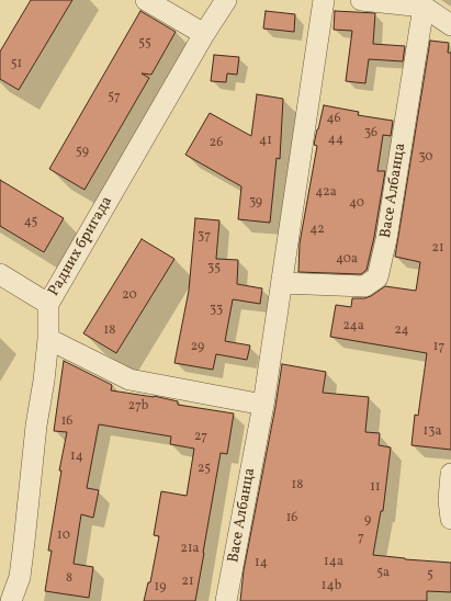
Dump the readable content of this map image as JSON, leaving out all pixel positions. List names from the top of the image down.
{
  "streets": {
    "street": ["Васе Албанца", "Радних бригада"]
  },
  "house_numbers": [
    "55",
    "51",
    "57",
    "46",
    "36",
    "44",
    "41",
    "26",
    "59",
    "30",
    "42a",
    "39",
    "40",
    "45",
    "42",
    "37",
    "21",
    "40a",
    "35",
    "20",
    "33",
    "24a",
    "18",
    "24",
    "29",
    "17",
    "27b",
    "16",
    "13a",
    "27",
    "14",
    "25",
    "18",
    "11",
    "16",
    "9",
    "10",
    "7",
    "21a",
    "14a",
    "14",
    "5a",
    "5",
    "8",
    "21",
    "14b",
    "19"
  ]
}
